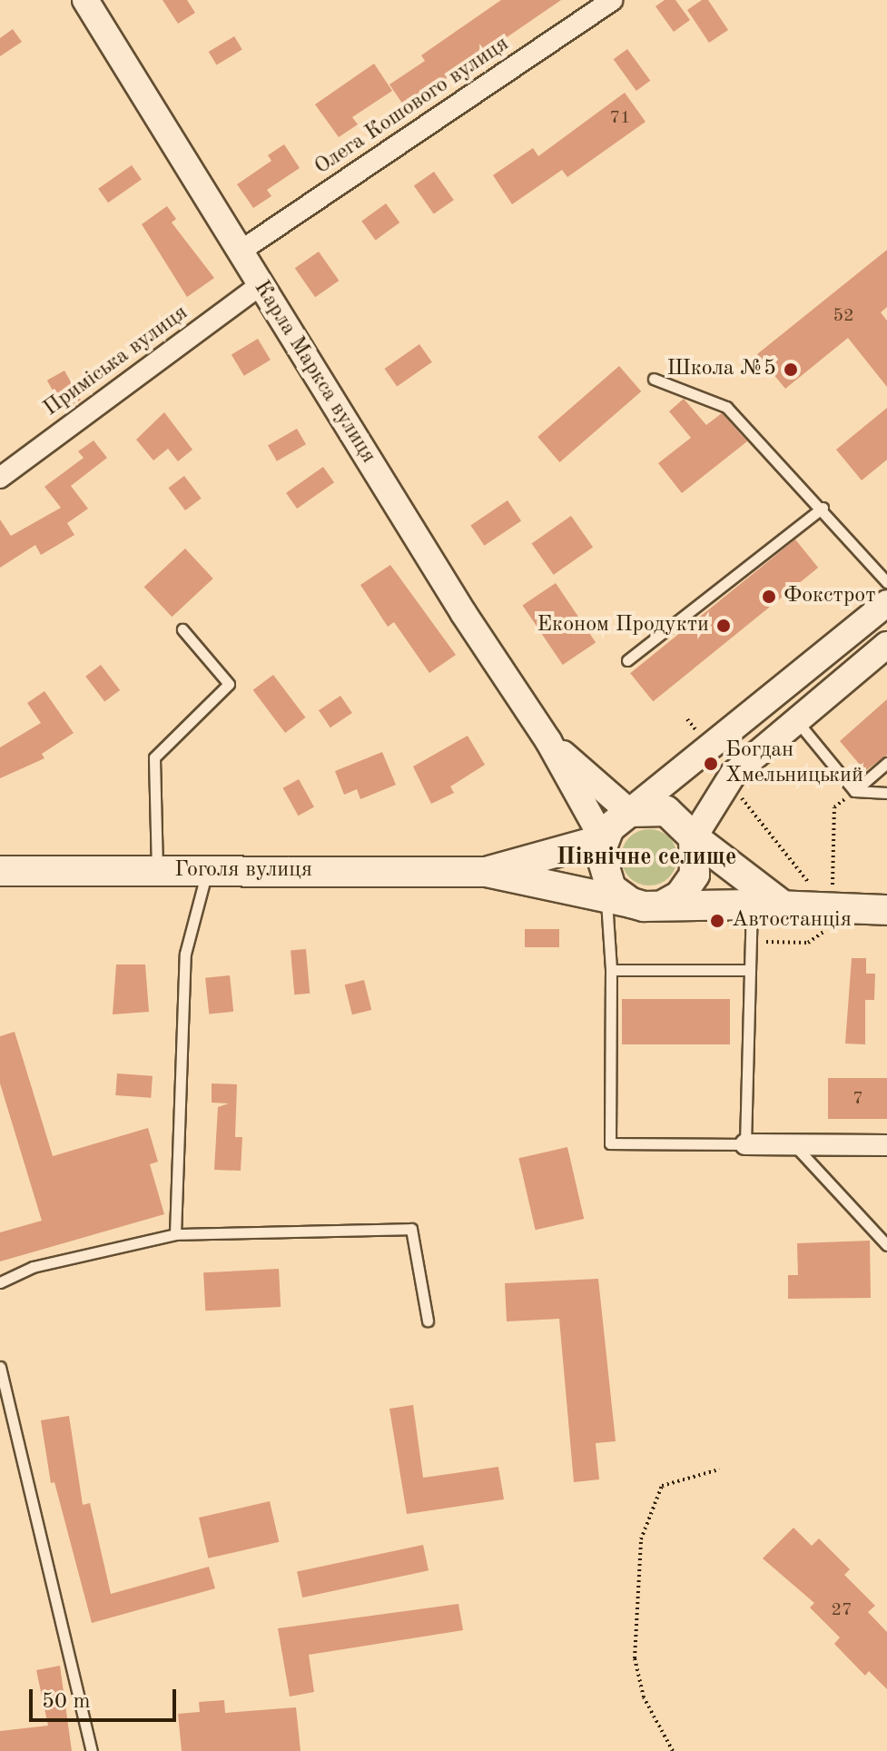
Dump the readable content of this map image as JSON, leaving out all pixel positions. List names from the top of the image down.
{
  "streets": {
    "main road": ["Гоголя вулиця"],
    "street": ["Олега Кошового вулиця", "Приміська вулиця", "Карла Маркса вулиця"]
  },
  "crossings": [
    ["Олега Кошового вулиця", "Карла Маркса вулиця"],
    ["Приміська вулиця", "Карла Маркса вулиця"],
    ["Карла Маркса вулиця", "Гоголя вулиця"]
  ],
  "districts": ["Північне селище"],
  "places": [
    "Школа №5",
    "Фокстрот",
    "Економ Продукти",
    "Богдан Хмельницький",
    "Автостанція"
  ],
  "house_numbers": [
    "71",
    "52",
    "7",
    "27"
  ],
  "scale_bar": "50 m"
}
